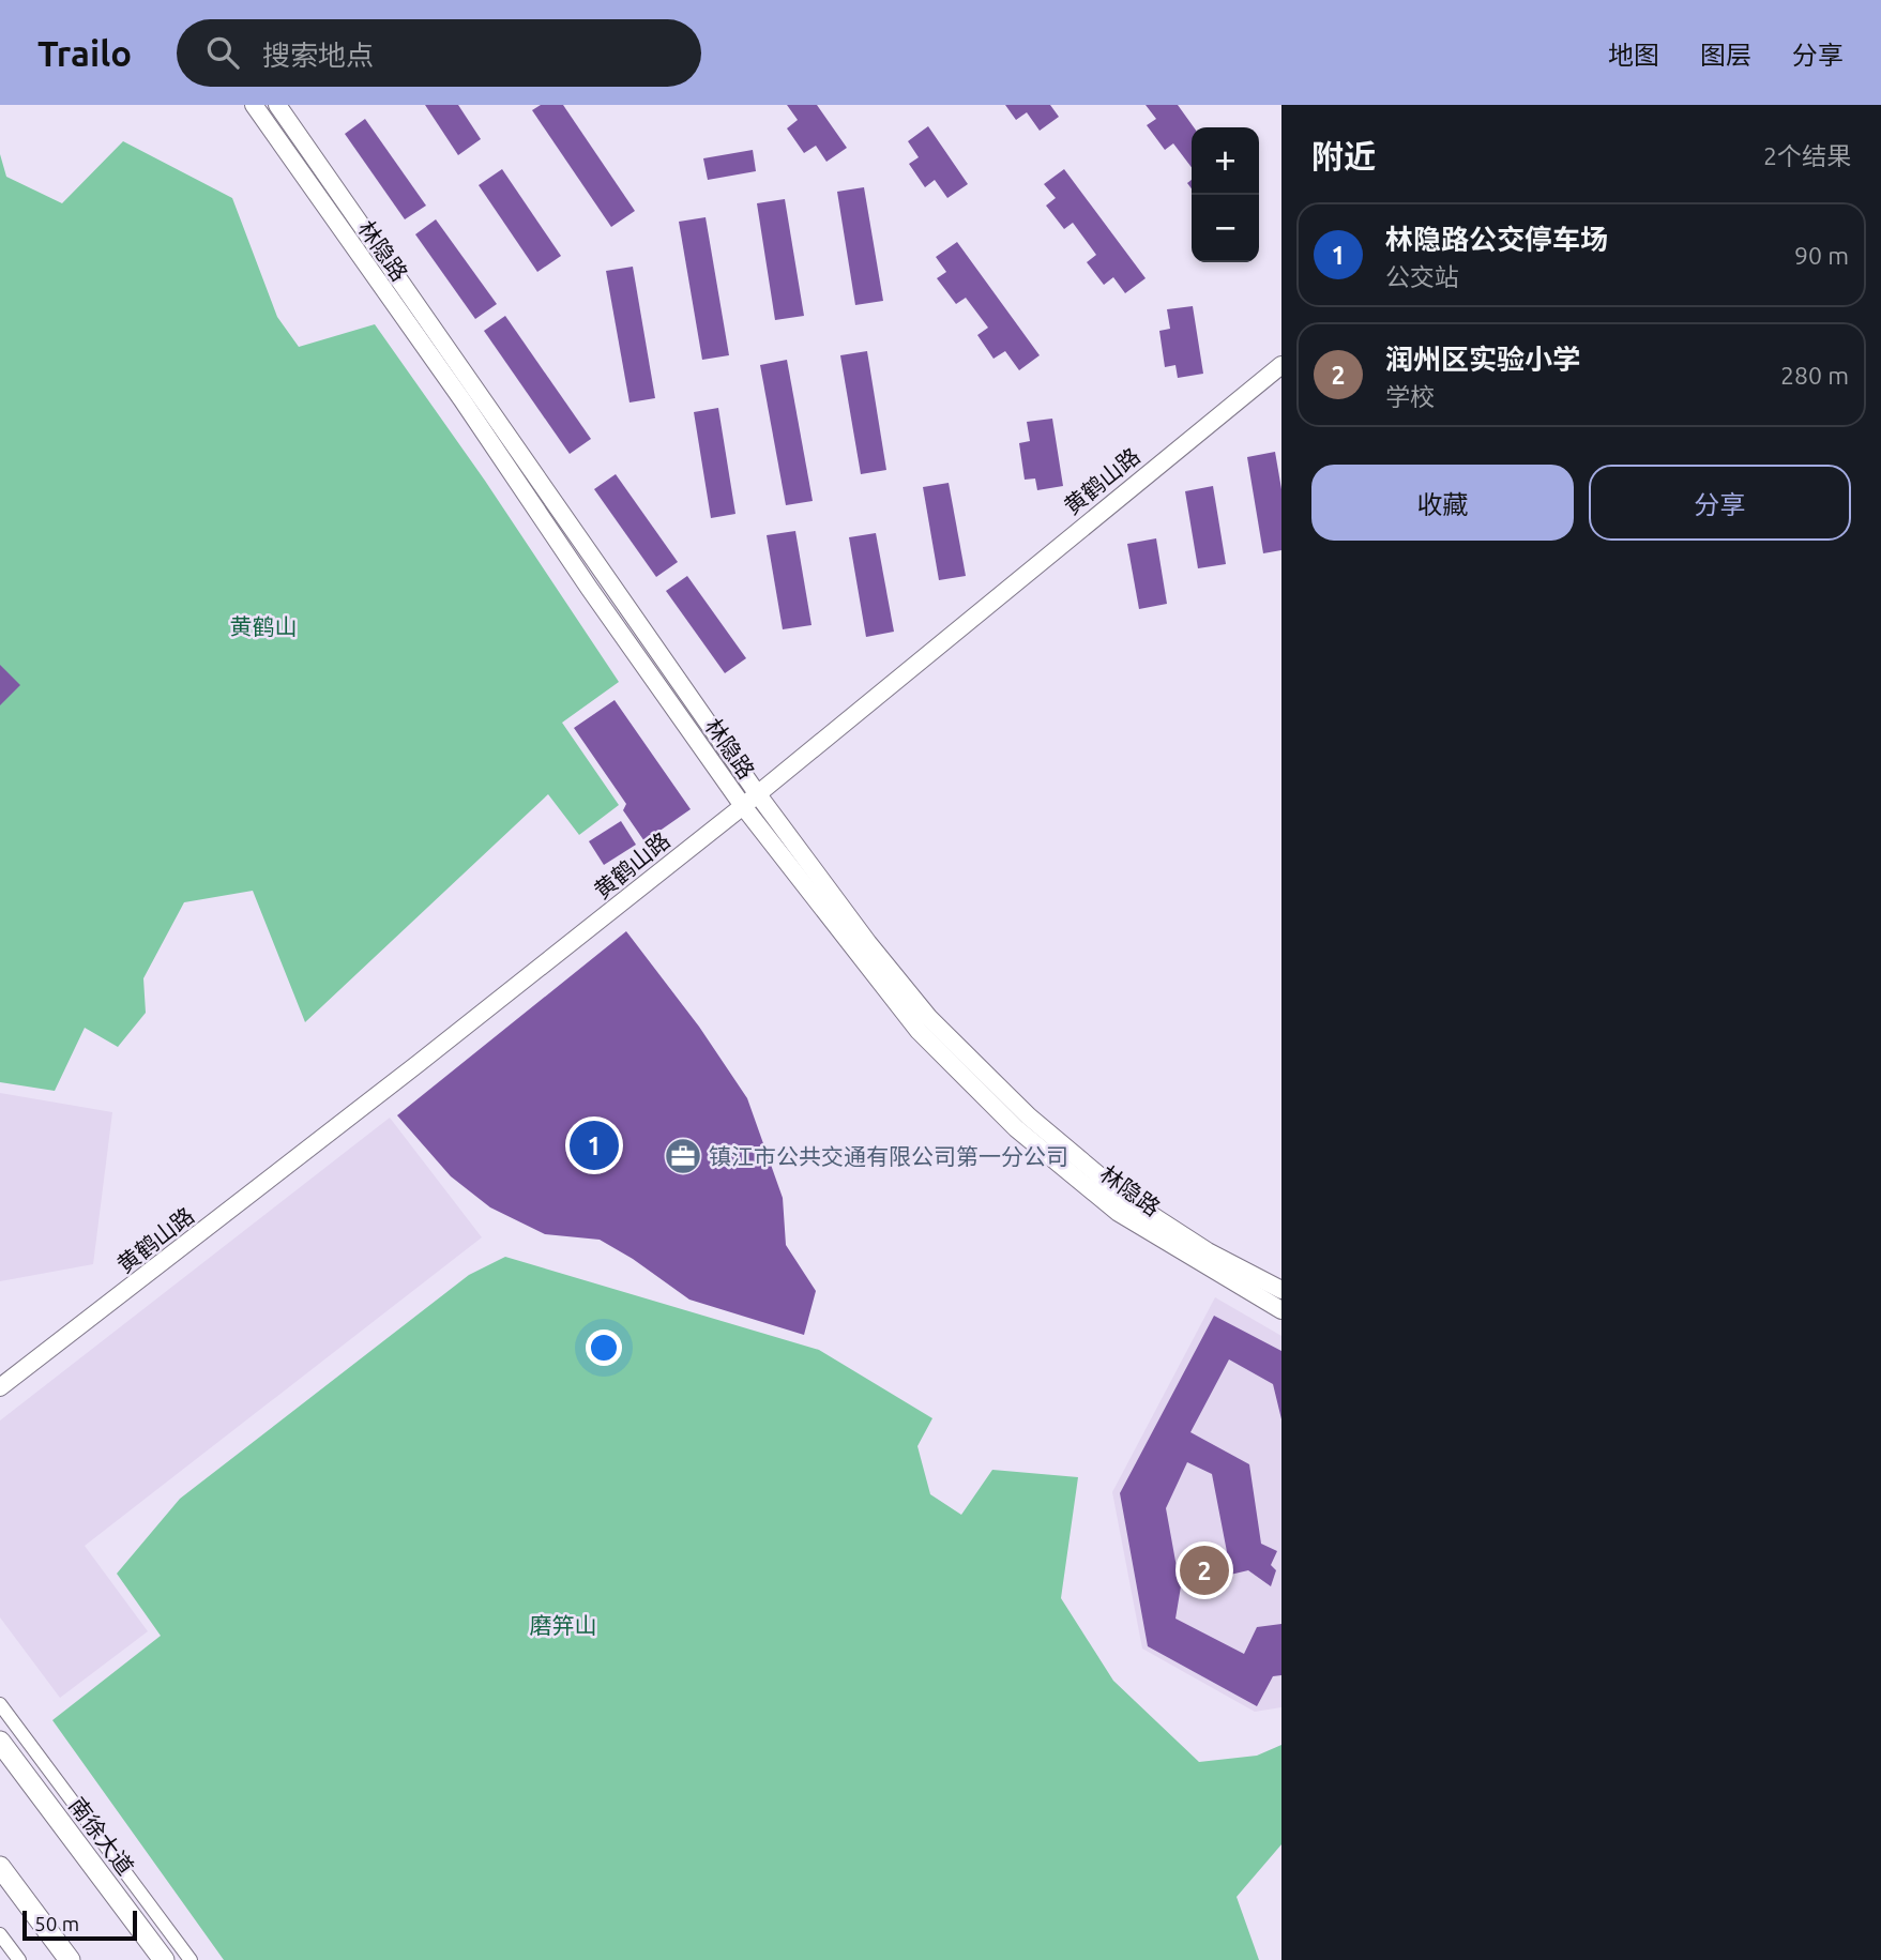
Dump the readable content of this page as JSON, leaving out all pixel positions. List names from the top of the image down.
{
  "streets": {
    "main road": ["南徐大道"],
    "street": ["林隐路", "黄鹤山路"]
  },
  "crossings": [
    ["林隐路", "黄鹤山路"]
  ],
  "parks": ["黄鹤山", "磨笄山"],
  "places": {
    "office": ["镇江市公共交通有限公司第一分公司"]
  },
  "scale_bar": "50 m",
  "page": {
    "header": "Trailo",
    "search": "搜索地点",
    "nav": ["地图", "图层", "分享"],
    "heading": ["附近", "2个结果"],
    "map_buttons": ["+", "−"],
    "list": [
      {
        "mark": "1",
        "name": "林隐路公交停车场",
        "note": "公交站",
        "value": "90 m"
      },
      {
        "mark": "2",
        "name": "润州区实验小学",
        "note": "学校",
        "value": "280 m"
      }
    ],
    "buttons": ["收藏", "分享"],
    "pins": ["1", "2"],
    "scale": "50 m"
  }
}
